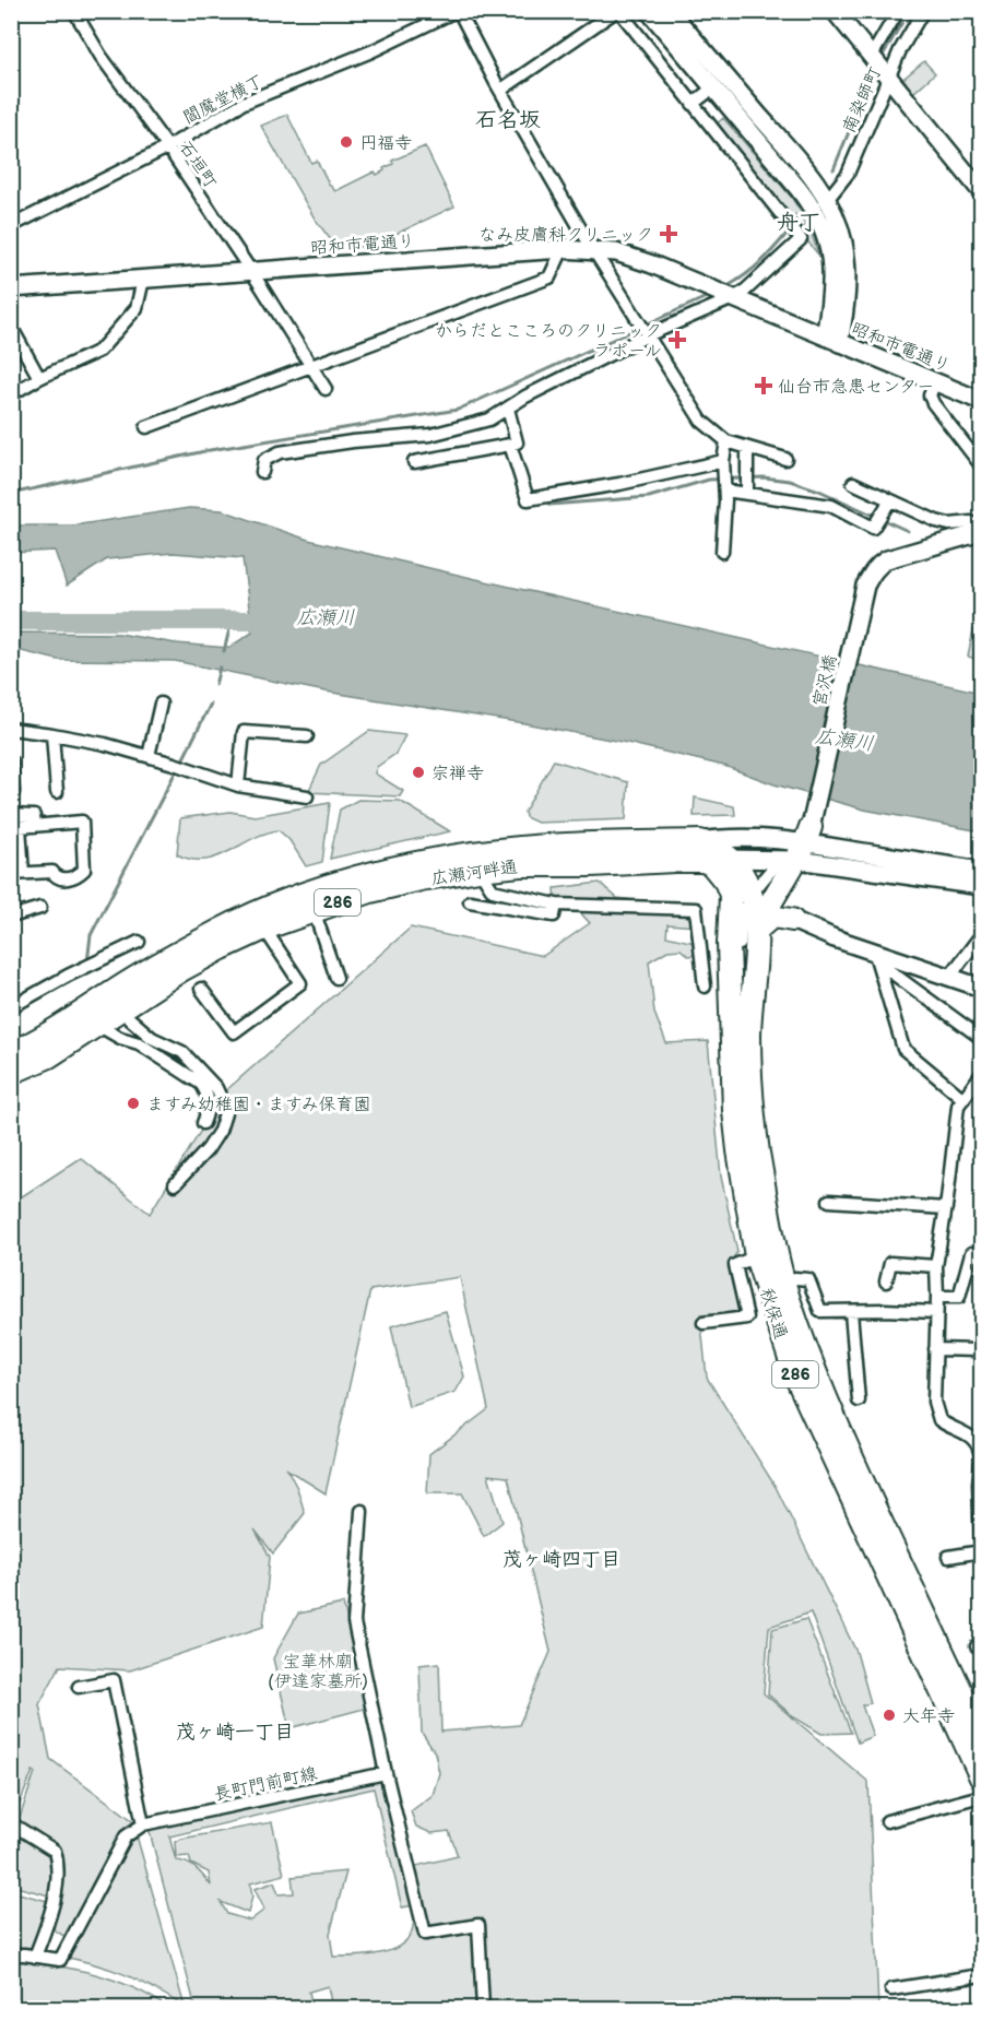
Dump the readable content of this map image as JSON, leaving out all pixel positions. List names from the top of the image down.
{
  "streets": {
    "highway": ["広瀬河畔通", "286", "秋保通"],
    "street": [
      "閻魔堂横丁",
      "南染師町",
      "石垣町",
      "昭和市電通り",
      "宮沢橋",
      "長町門前町線"
    ]
  },
  "crossings": [
    ["閻魔堂横丁", "石垣町"],
    ["石垣町", "昭和市電通り"],
    ["宮沢橋", "広瀬河畔通"],
    ["広瀬河畔通", "秋保通"]
  ],
  "districts": [
    "石名坂",
    "舟丁",
    "茂ヶ崎四丁目",
    "茂ヶ崎一丁目"
  ],
  "water": ["広瀬川"],
  "parks": ["宝華林廟 (伊達家墓所)"],
  "places": {
    "other": [
      "円福寺",
      "宗禅寺",
      "ますみ幼稚園・ますみ保育園",
      "大年寺"
    ],
    "health": ["なみ皮膚科クリニック", "からだとこころのクリニック ラポール", "仙台市急患センター"]
  }
}
